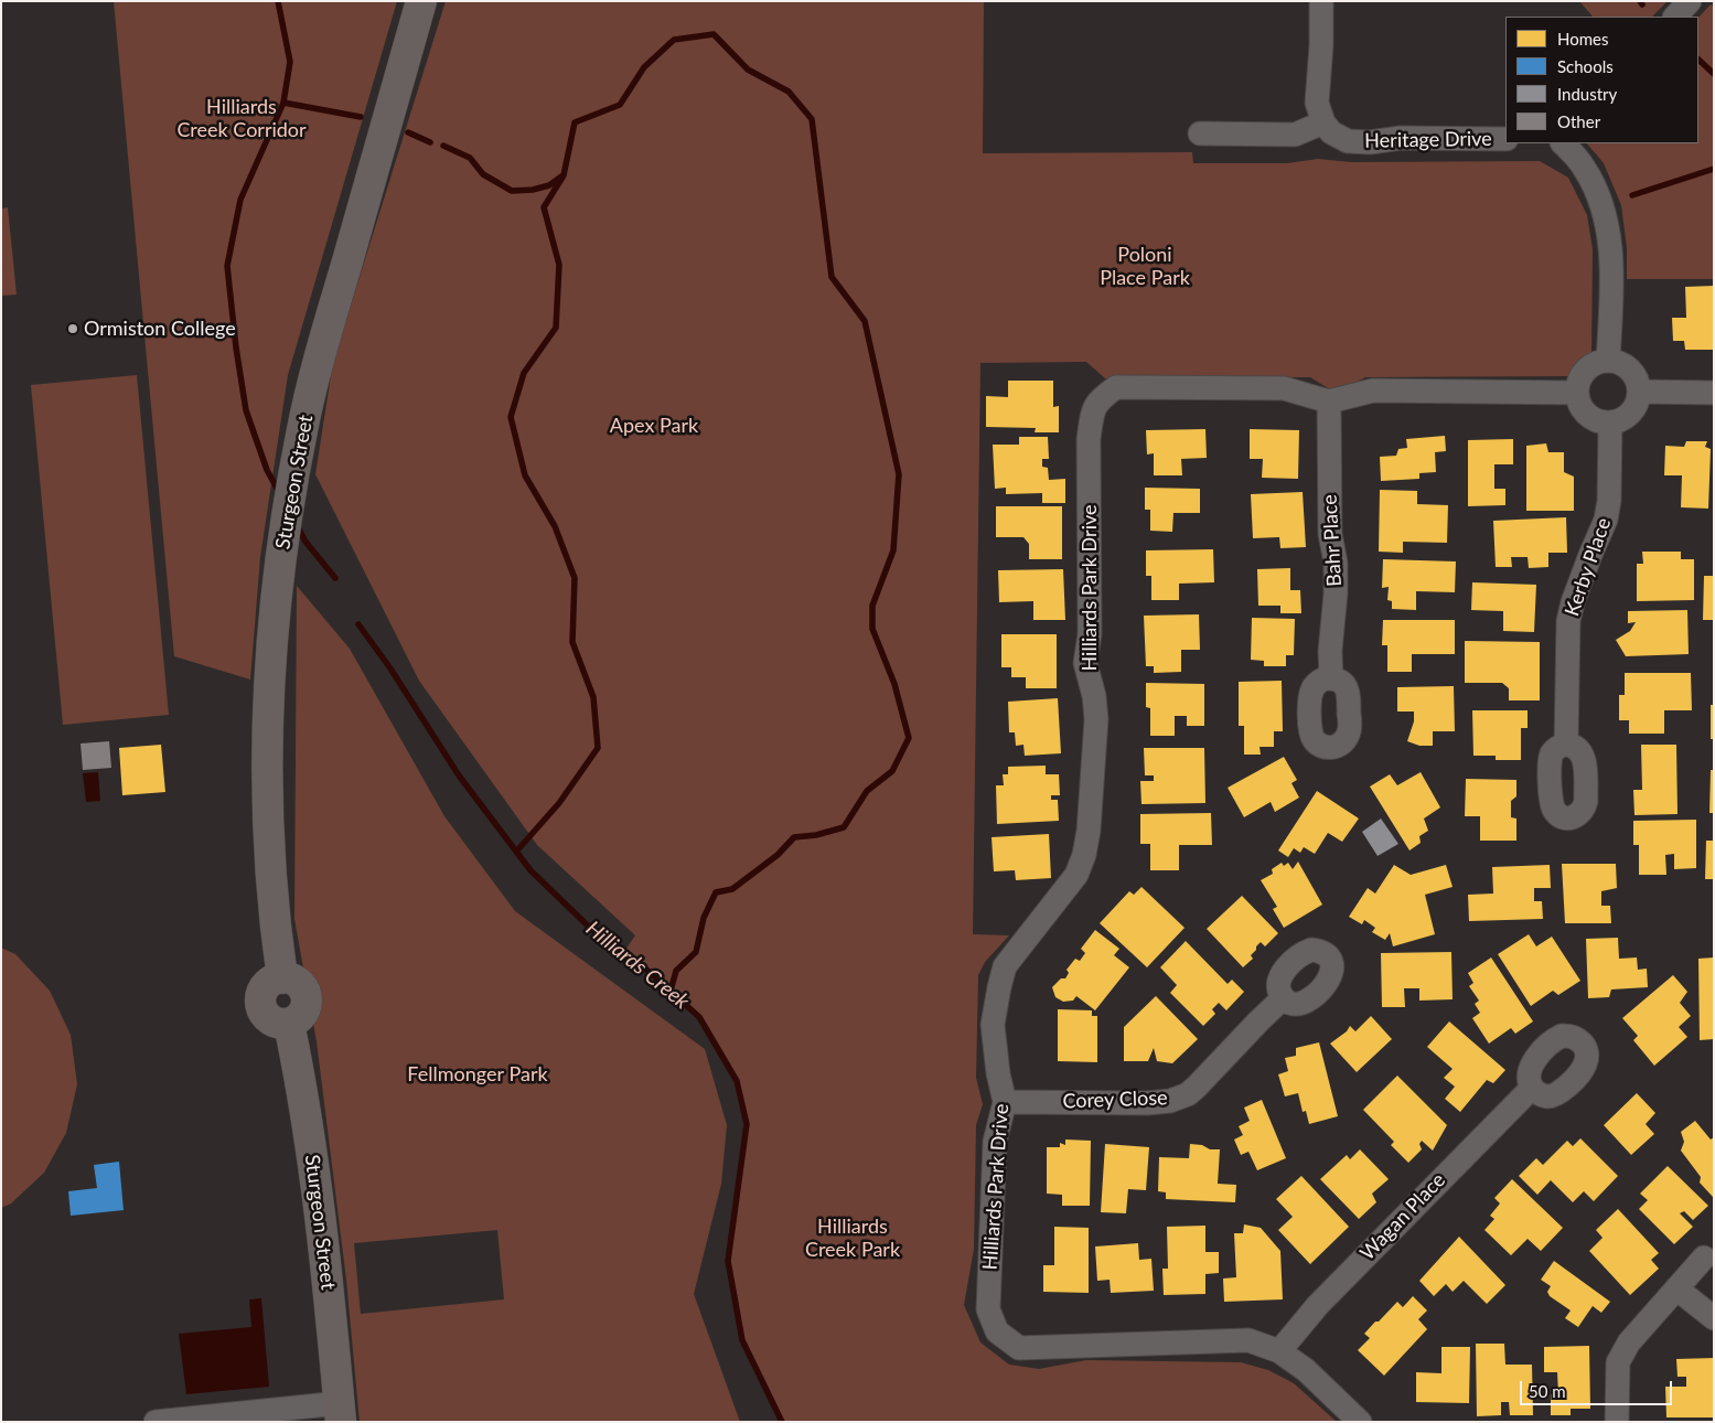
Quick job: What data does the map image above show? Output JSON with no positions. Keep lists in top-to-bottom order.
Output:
{
  "streets": {
    "main road": ["Sturgeon Street"],
    "street": [
      "Heritage Drive",
      "Bahr Place",
      "Kerby Place",
      "Hilliards Park Drive",
      "Corey Close",
      "Wagan Place"
    ]
  },
  "crossings": [
    ["Bahr Place", "Hilliards Park Drive"],
    ["Hilliards Park Drive", "Corey Close"],
    ["Hilliards Park Drive", "Wagan Place"]
  ],
  "water": ["Hilliards Creek"],
  "parks": [
    "Hilliards Creek Corridor",
    "Poloni Place Park",
    "Apex Park",
    "Fellmonger Park",
    "Hilliards Creek Park"
  ],
  "places": ["Ormiston College"],
  "legend": [
    "Homes",
    "Schools",
    "Industry",
    "Other"
  ],
  "scale_bar": "50 m"
}
